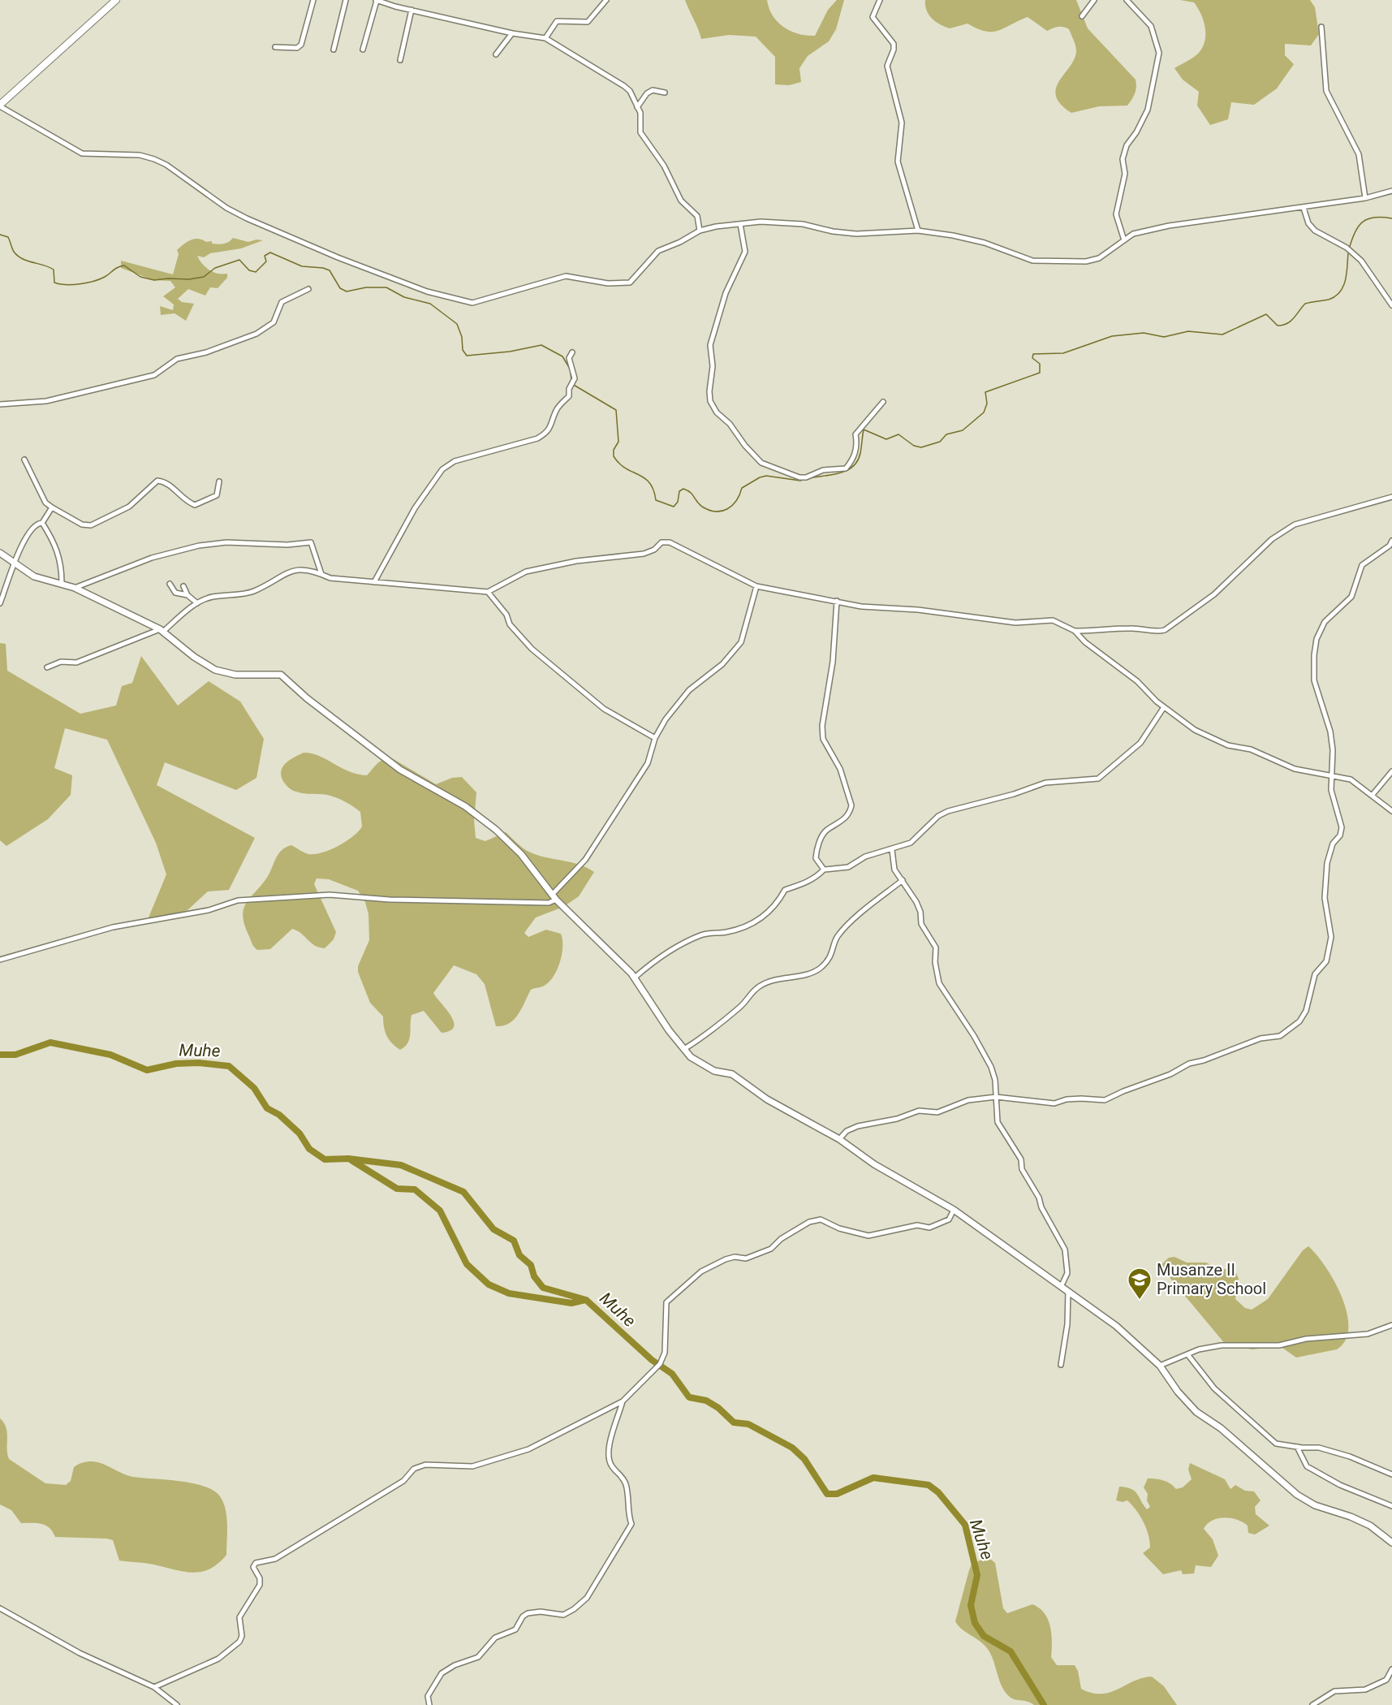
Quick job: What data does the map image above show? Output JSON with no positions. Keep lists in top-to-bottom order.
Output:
{
  "water": ["Muhe"],
  "places": {
    "school or university": ["Musanze II Primary School"]
  }
}
